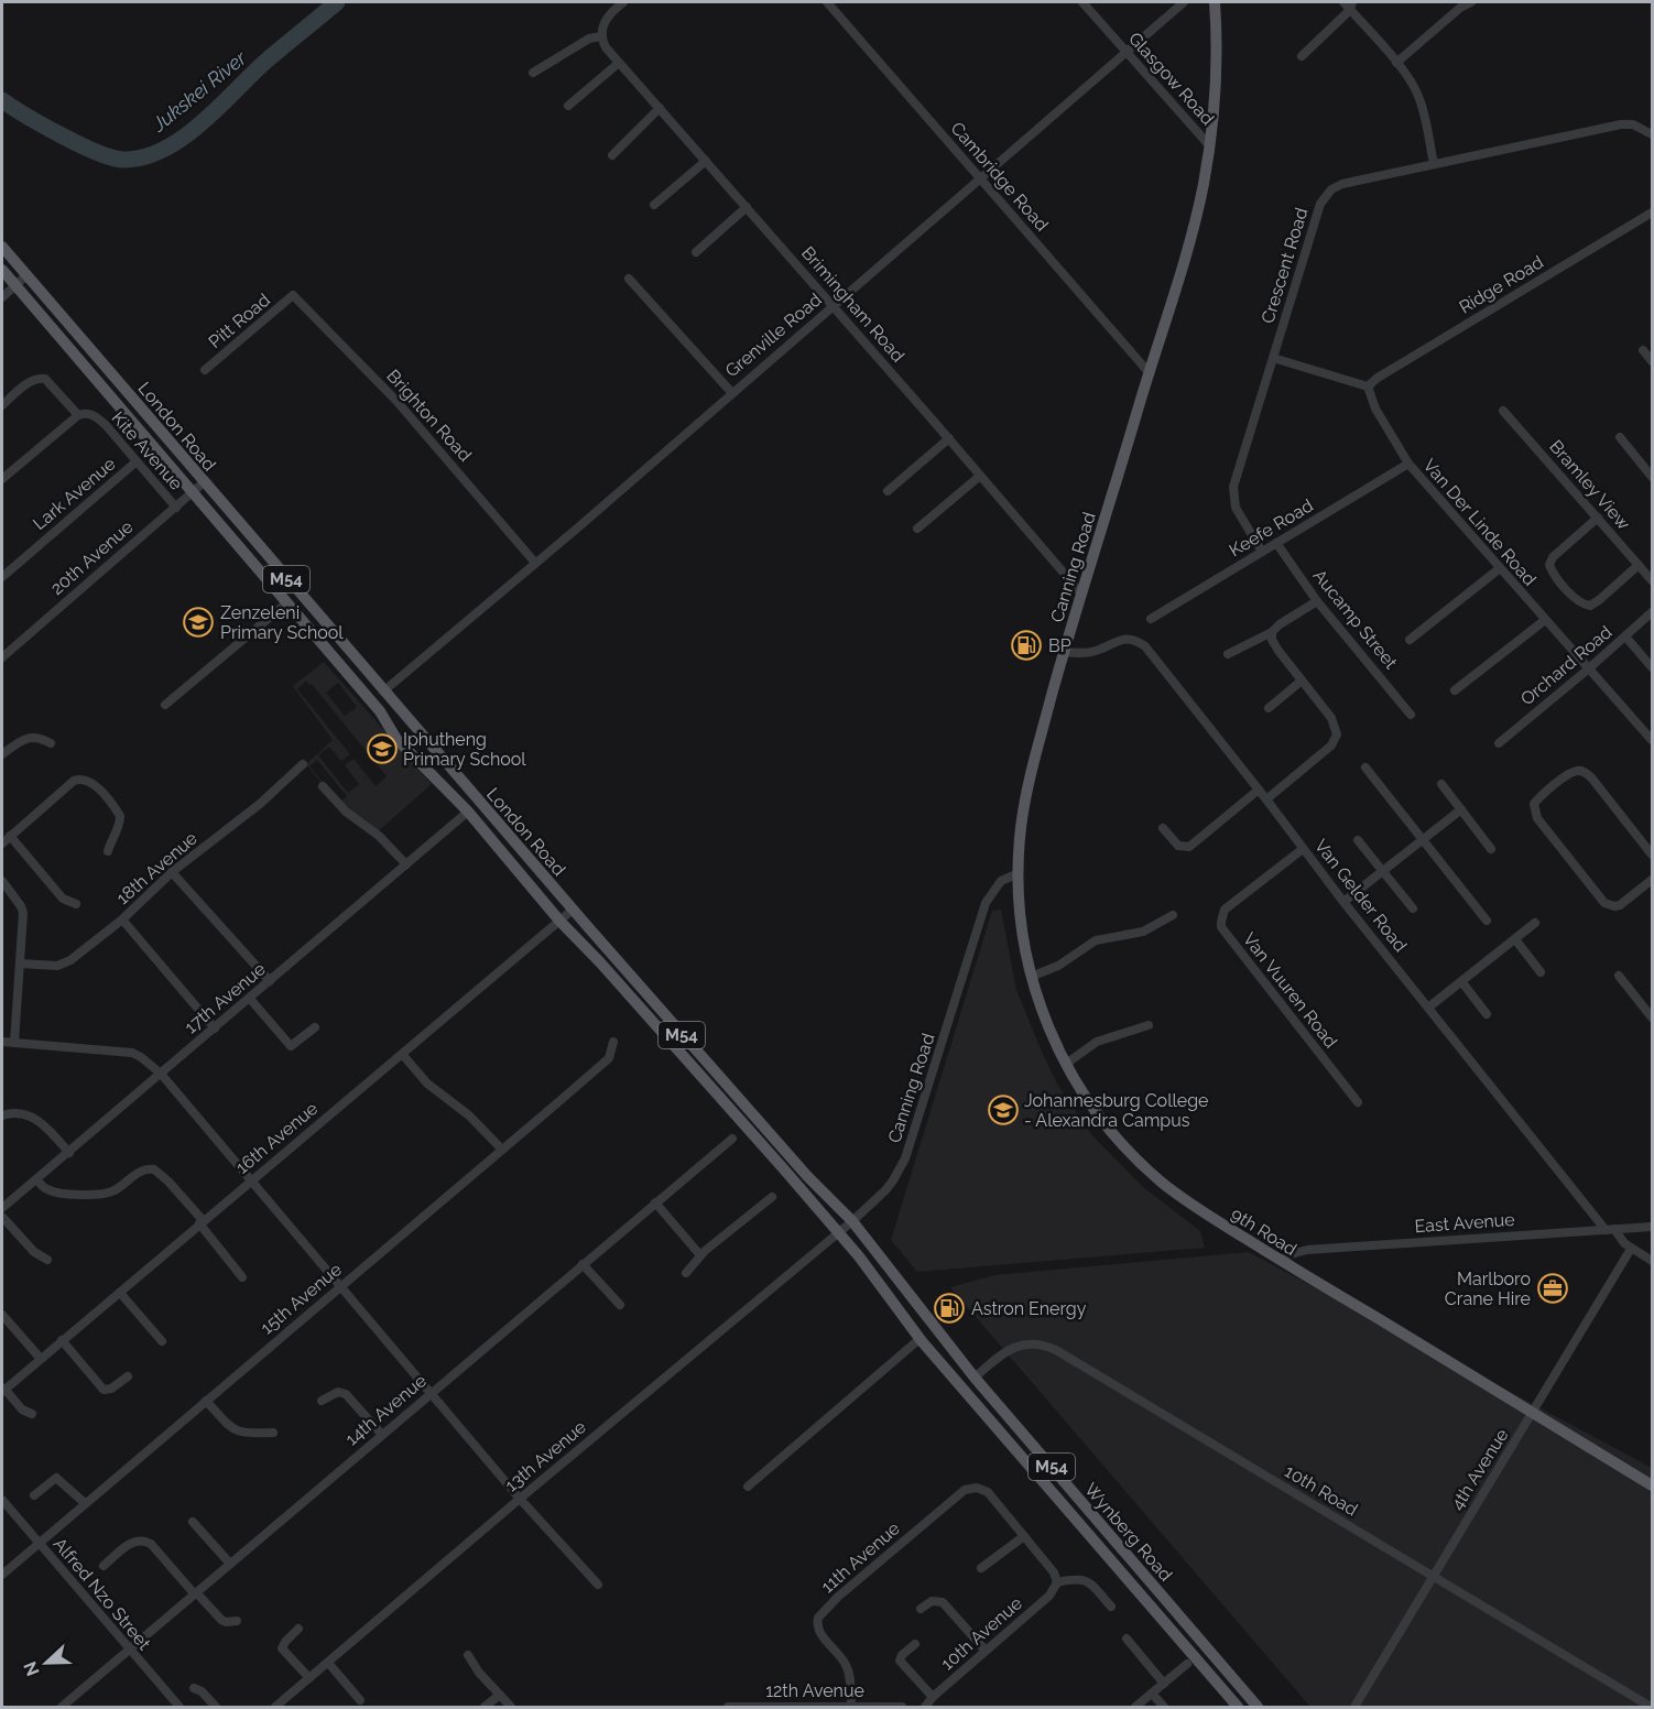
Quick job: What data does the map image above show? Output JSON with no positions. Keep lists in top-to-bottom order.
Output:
{
  "streets": {
    "main road": [
      "London Road",
      "Canning Road",
      "M54",
      "9th Road",
      "Wynberg Road"
    ],
    "street": [
      "Glasgow Road",
      "Cambridge Road",
      "Crescent Road",
      "Ridge Road",
      "Brimingham Road",
      "Pitt Road",
      "Grenville Road",
      "Brighton Road",
      "Kite Avenue",
      "Bramley View",
      "Lark Avenue",
      "Van Der Linde Road",
      "Keefe Road",
      "20th Avenue",
      "Aucamp Street",
      "Orchard Road",
      "18th Avenue",
      "Van Gelder Road",
      "Van Vuuren Road",
      "17th Avenue",
      "16th Avenue",
      "East Avenue",
      "15th Avenue",
      "14th Avenue",
      "13th Avenue",
      "4th Avenue",
      "10th Road",
      "11th Avenue",
      "Alfred Nzo Street",
      "10th Avenue",
      "12th Avenue"
    ]
  },
  "crossings": [
    ["Glasgow Road", "Grenville Road"],
    ["Glasgow Road", "Canning Road"],
    ["Cambridge Road", "Grenville Road"],
    ["Cambridge Road", "Canning Road"],
    ["Crescent Road", "Keefe Road"],
    ["Ridge Road", "Van Der Linde Road"],
    ["Brimingham Road", "Grenville Road"],
    ["Brimingham Road", "Canning Road"],
    ["Pitt Road", "Brighton Road"],
    ["Grenville Road", "Brighton Road"],
    ["Grenville Road", "London Road"],
    ["London Road", "20th Avenue"],
    ["London Road", "Canning Road"],
    ["London Road", "17th Avenue"],
    ["London Road", "16th Avenue"],
    ["London Road", "13th Avenue"],
    ["London Road", "Wynberg Road"],
    ["Kite Avenue", "Lark Avenue"],
    ["Kite Avenue", "20th Avenue"],
    ["Van Der Linde Road", "Keefe Road"],
    ["Van Der Linde Road", "Orchard Road"],
    ["Keefe Road", "Aucamp Street"],
    ["Canning Road", "Van Gelder Road"],
    ["Canning Road", "9th Road"],
    ["Canning Road", "13th Avenue"],
    ["Canning Road", "Wynberg Road"],
    ["Van Gelder Road", "Van Vuuren Road"],
    ["Van Gelder Road", "East Avenue"],
    ["Van Gelder Road", "4th Avenue"],
    ["East Avenue", "9th Road"],
    ["9th Road", "4th Avenue"],
    ["15th Avenue", "Alfred Nzo Street"],
    ["14th Avenue", "Alfred Nzo Street"],
    ["13th Avenue", "Wynberg Road"],
    ["4th Avenue", "10th Road"],
    ["10th Road", "Wynberg Road"],
    ["11th Avenue", "12th Avenue"]
  ],
  "water": ["Jukskei River"],
  "places": {
    "school or university": ["Zenzeleni Primary School", "Iphutheng Primary School", "Johannesburg College - Alexandra Campus"],
    "fuel station": ["BP", "Astron Energy"],
    "office": ["Marlboro Crane Hire"]
  },
  "north": "left"
}
